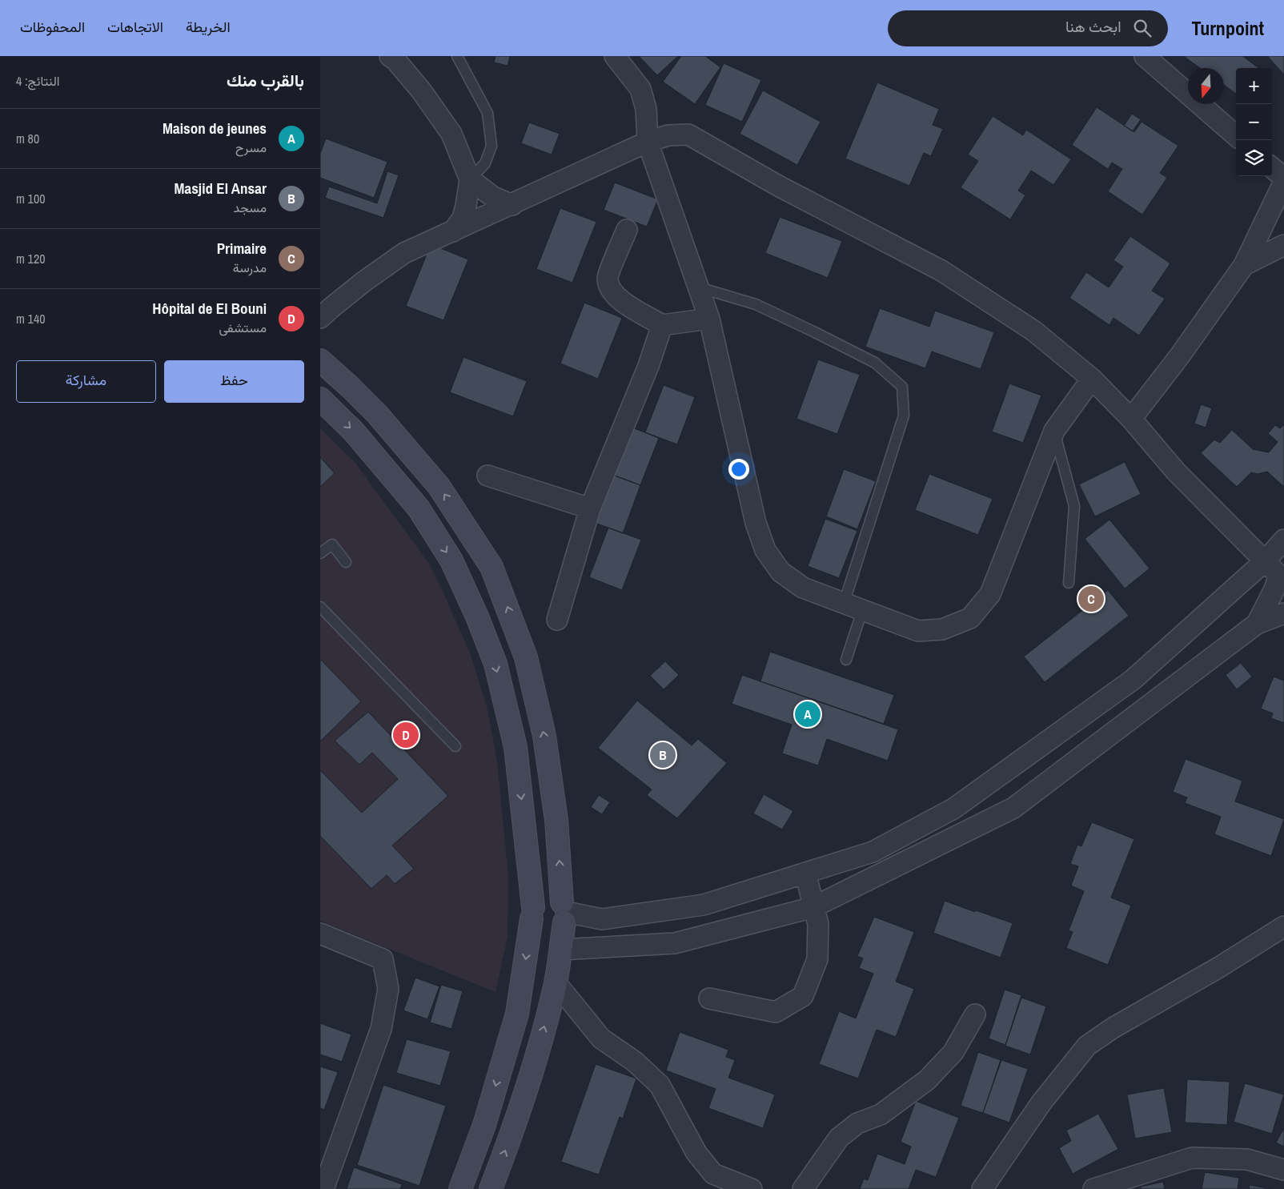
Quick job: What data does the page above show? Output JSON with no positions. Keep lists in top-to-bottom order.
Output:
{
  "north": "bottom",
  "page": {
    "header": "Turnpoint",
    "search": "ابحث هنا",
    "nav": ["الخريطة", "الاتجاهات", "المحفوظات"],
    "heading": ["بالقرب منك", "النتائج: 4"],
    "map_buttons": ["+", "−"],
    "list": [
      {
        "mark": "A",
        "name": "Maison de jeunes",
        "note": "مسرح",
        "value": "80 m"
      },
      {
        "mark": "B",
        "name": "Masjid El Ansar",
        "note": "مسجد",
        "value": "100 m"
      },
      {
        "mark": "C",
        "name": "Primaire",
        "note": "مدرسة",
        "value": "120 m"
      },
      {
        "mark": "D",
        "name": "Hôpital de El Bouni",
        "note": "مستشفى",
        "value": "140 m"
      }
    ],
    "buttons": ["حفظ", "مشاركة"],
    "pins": [
      "C",
      "A",
      "D",
      "B"
    ]
  }
}
